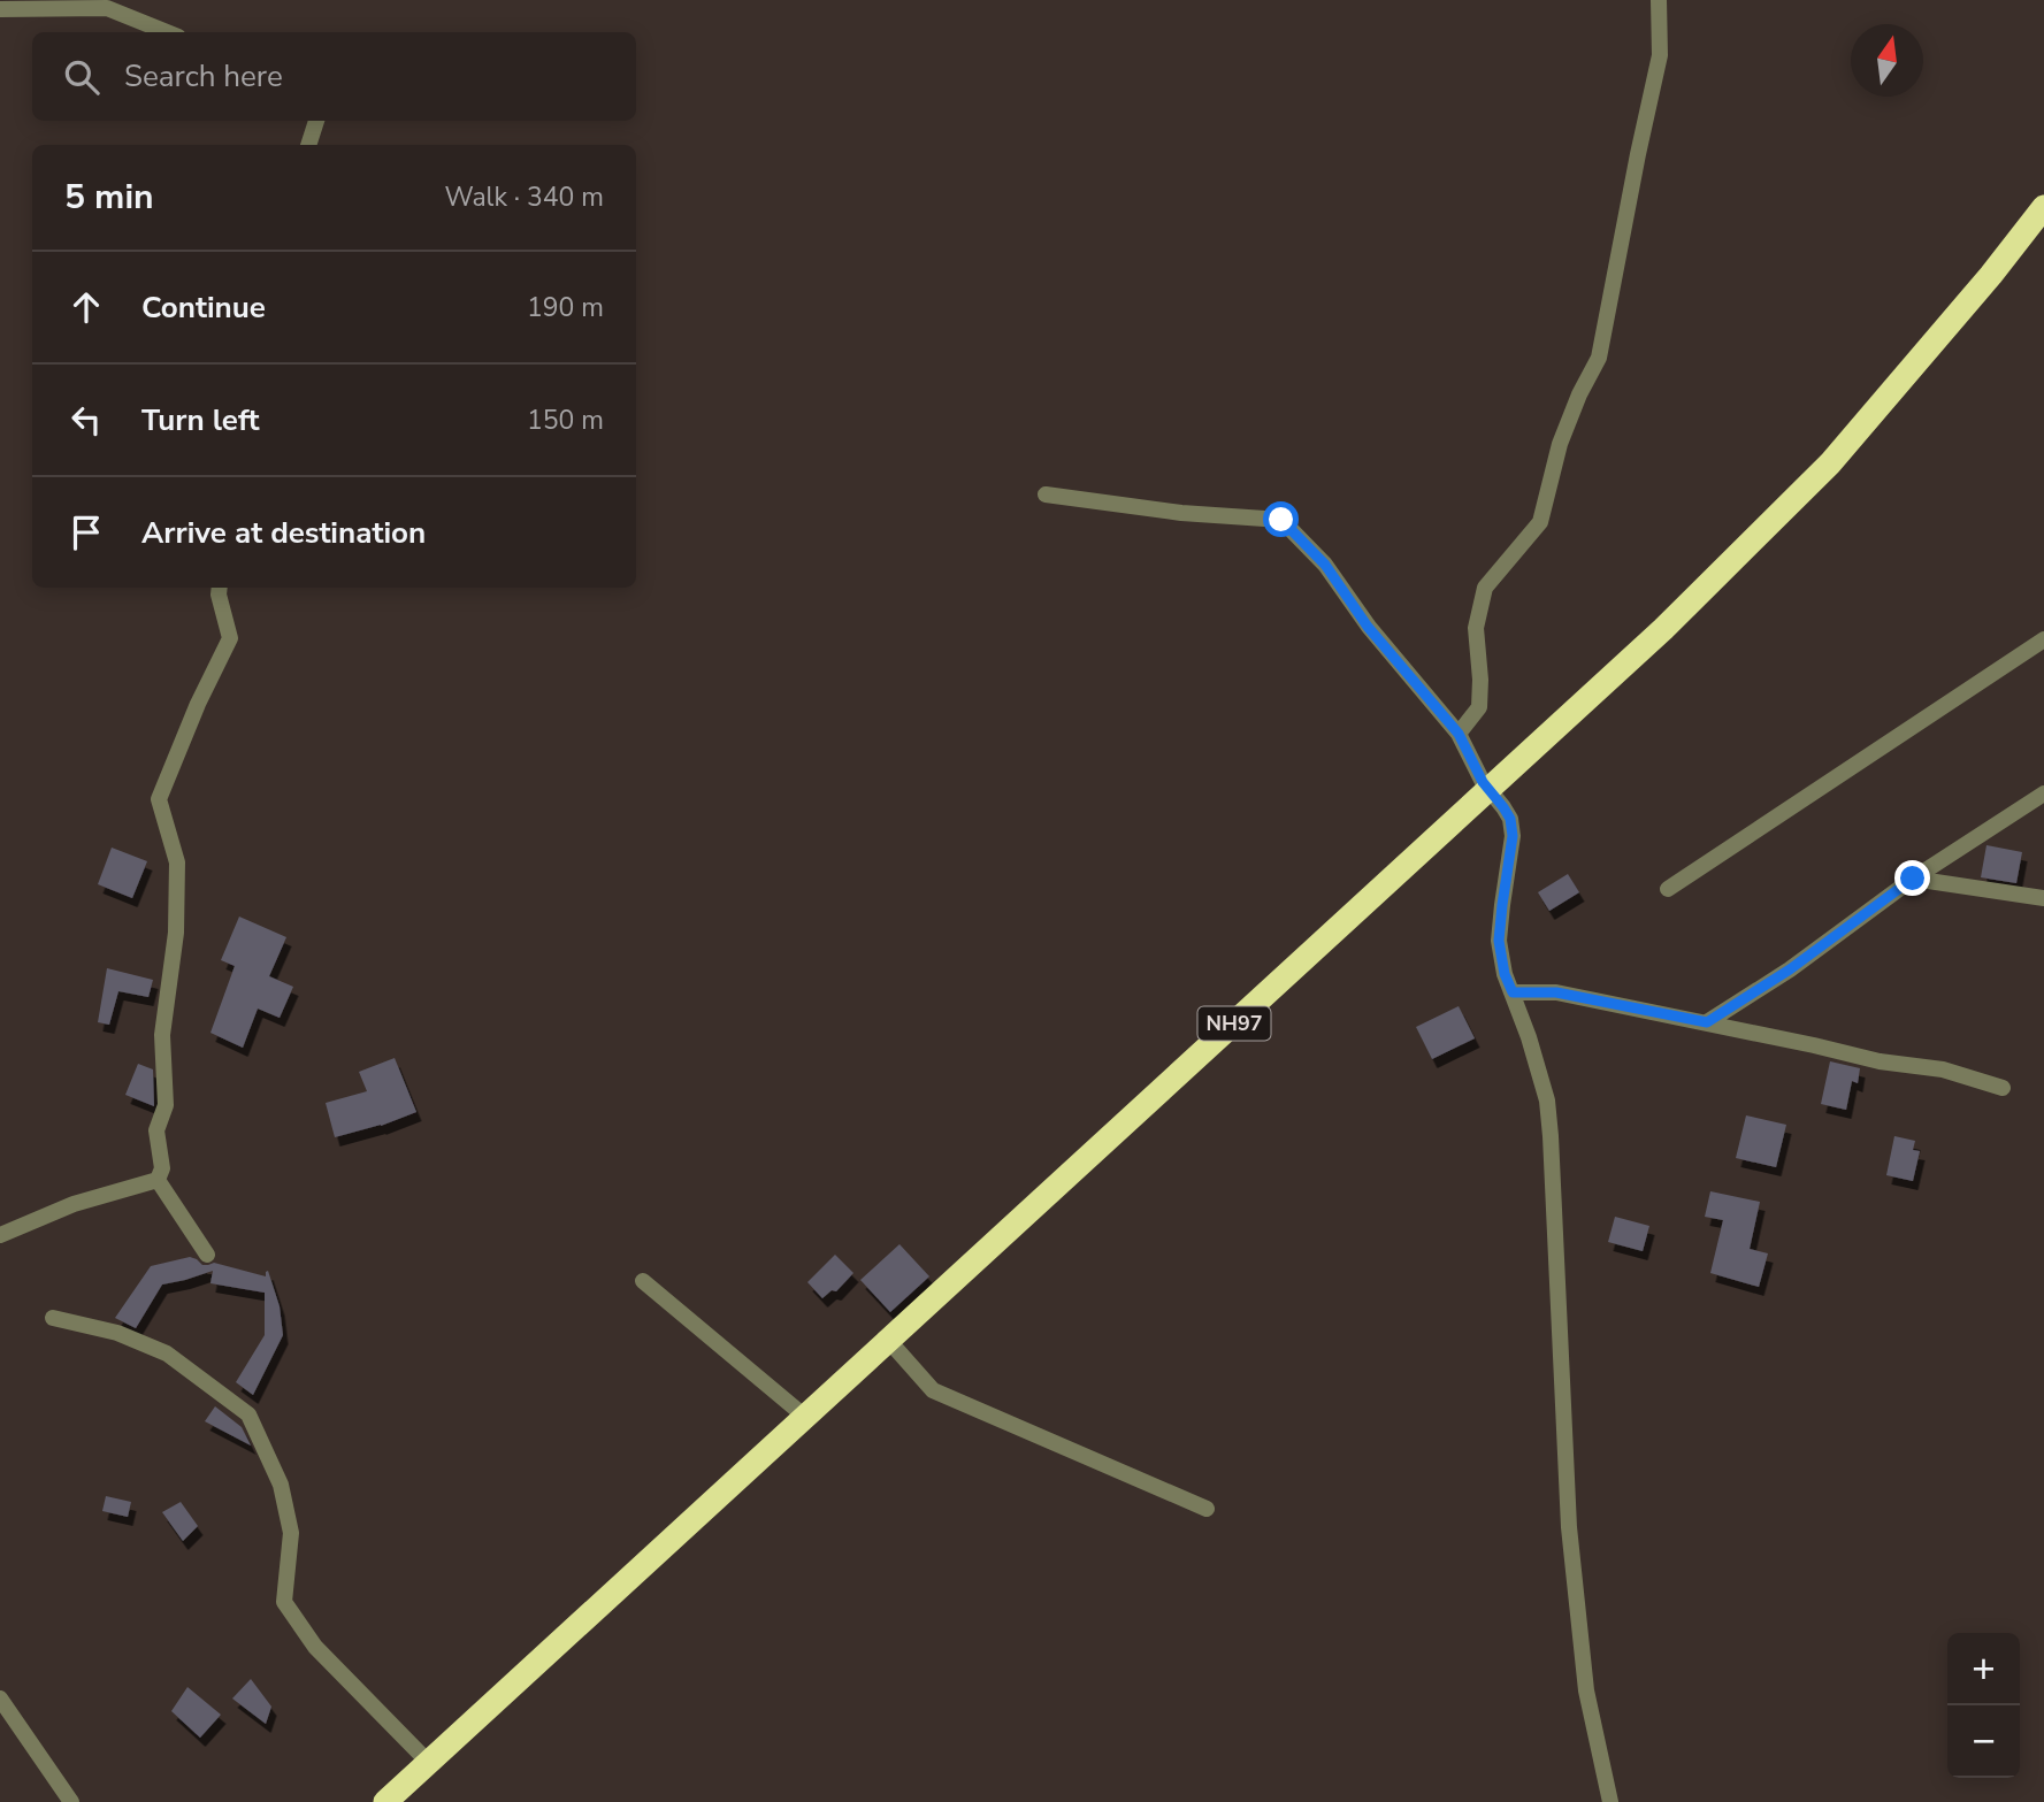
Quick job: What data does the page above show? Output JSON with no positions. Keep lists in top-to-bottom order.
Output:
{
  "streets": {
    "highway": ["NH97"]
  },
  "north": "top",
  "page": {
    "search": "Search here",
    "heading": ["5 min", "Walk · 340 m"],
    "list": [
      ["Continue", "190 m"],
      ["Turn left", "150 m"],
      "Arrive at destination"
    ],
    "map_buttons": ["+", "−"]
  }
}
